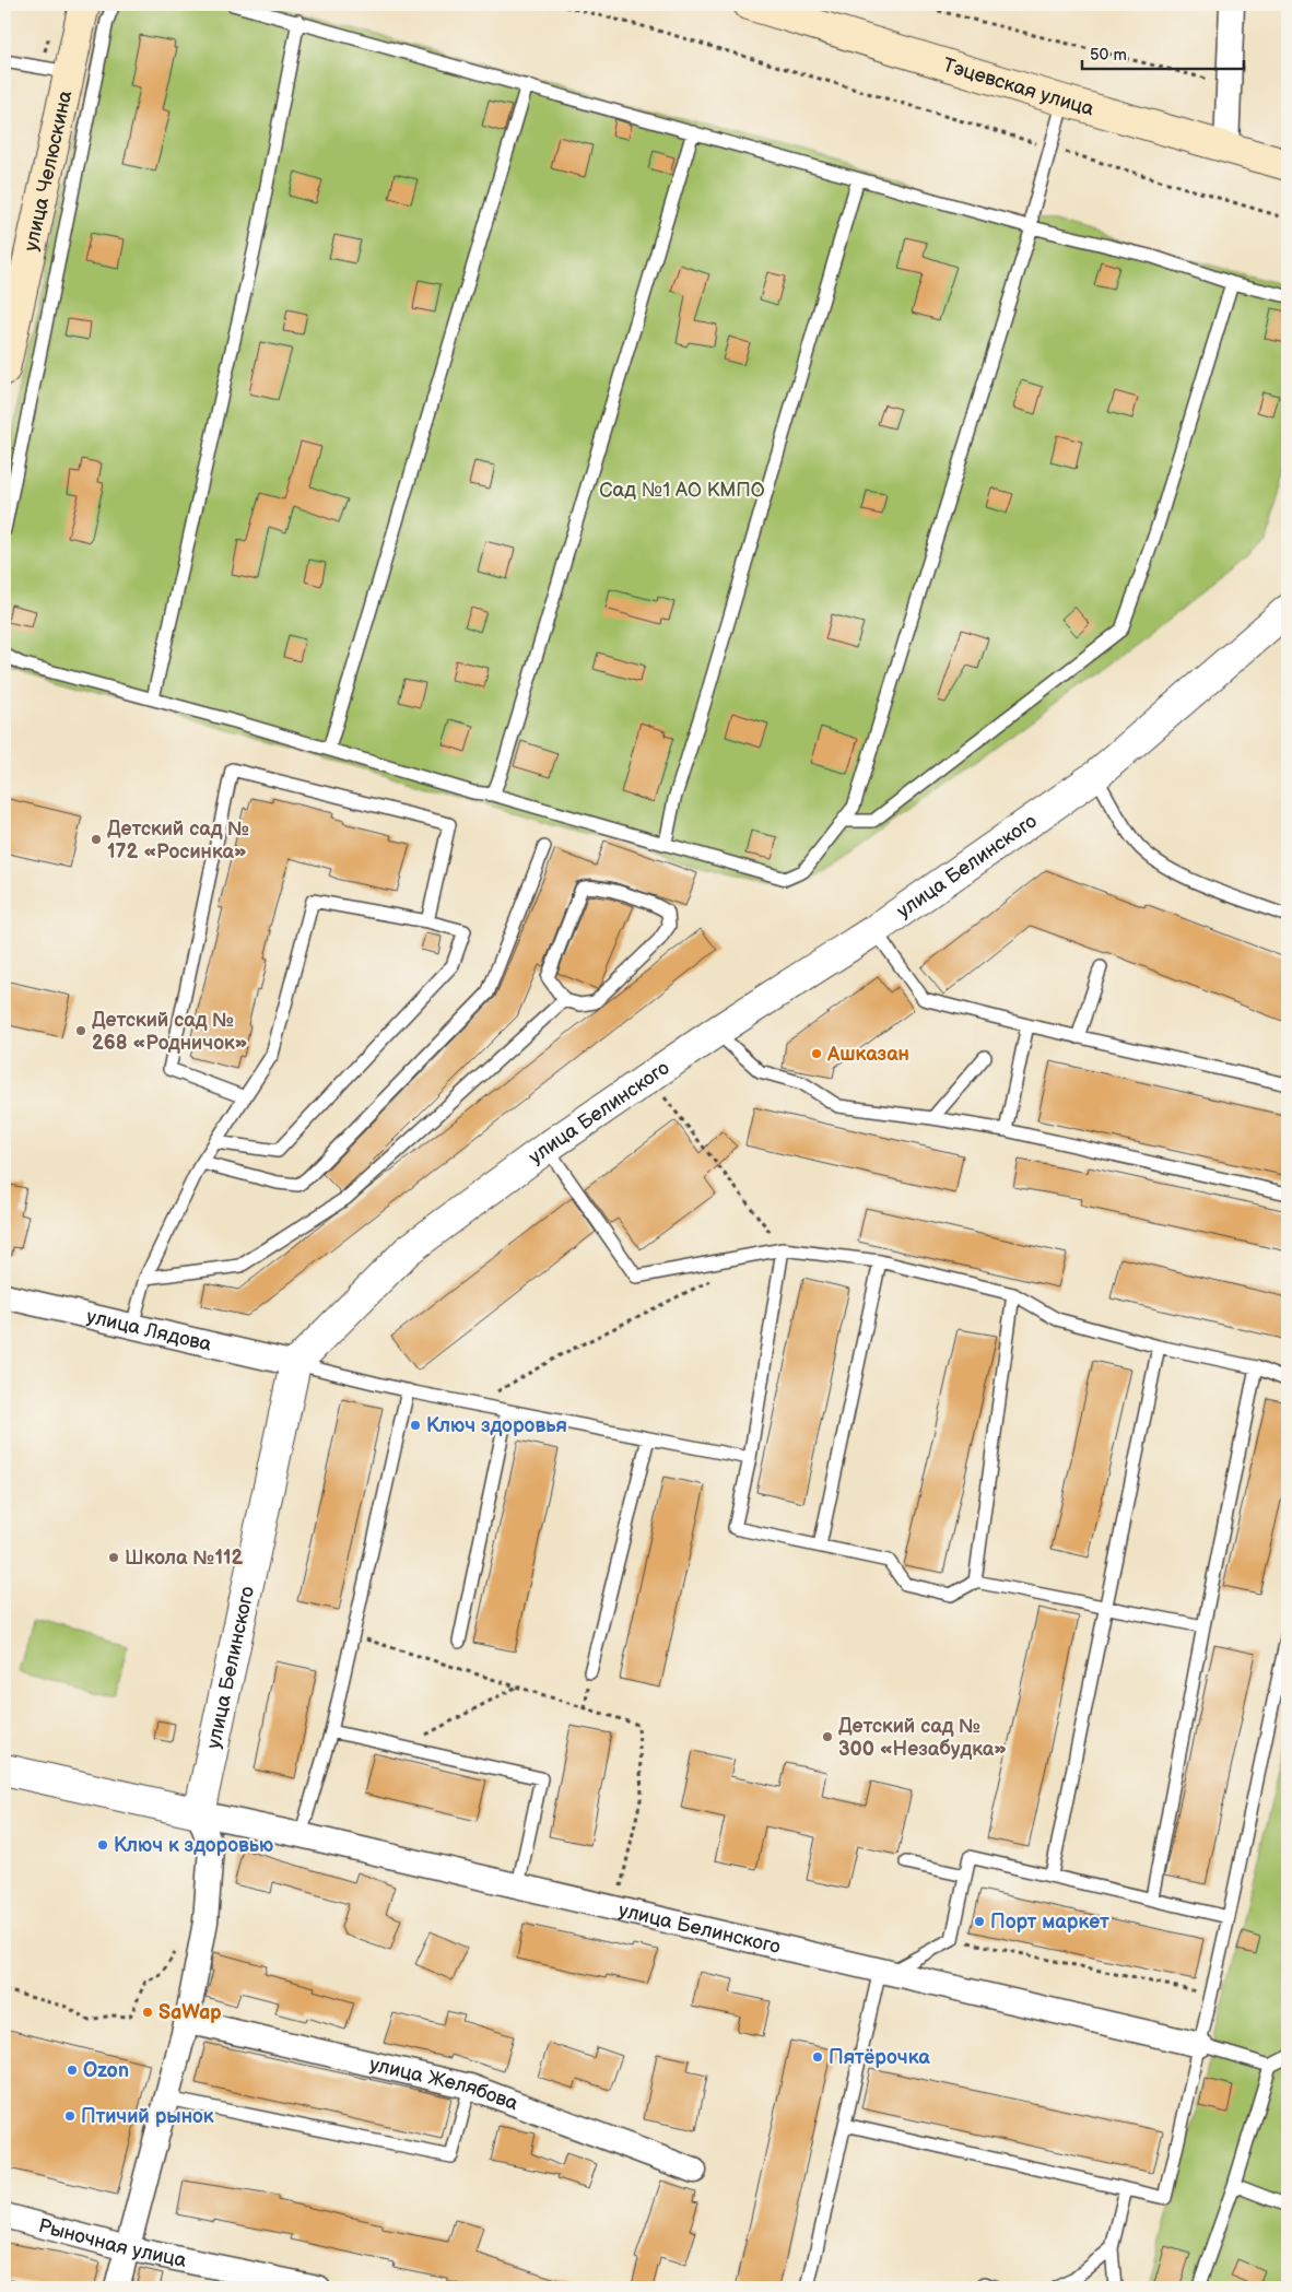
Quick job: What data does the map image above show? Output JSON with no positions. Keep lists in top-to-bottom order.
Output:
{
  "streets": {
    "main road": ["Тэцевская улица", "улица Челюскина"],
    "street": [
      "улица Белинского",
      "улица Лядова",
      "улица Желябова",
      "Рыночная улица"
    ]
  },
  "crossings": [
    ["улица Белинского", "улица Лядова"]
  ],
  "parks": ["Сад №1 АО КМПО"],
  "places": [
    "Детский сад № 172 «Росинка»",
    "Детский сад № 268 «Родничок»",
    "Ашказан",
    "Ключ здоровья",
    "Школа №112",
    "Детский сад № 300 «Незабудка»",
    "Ключ к здоровью",
    "Порт маркет",
    "SaWap",
    "Пятёрочка",
    "Ozon",
    "Птичий рынок"
  ],
  "scale_bar": "50 m"
}
